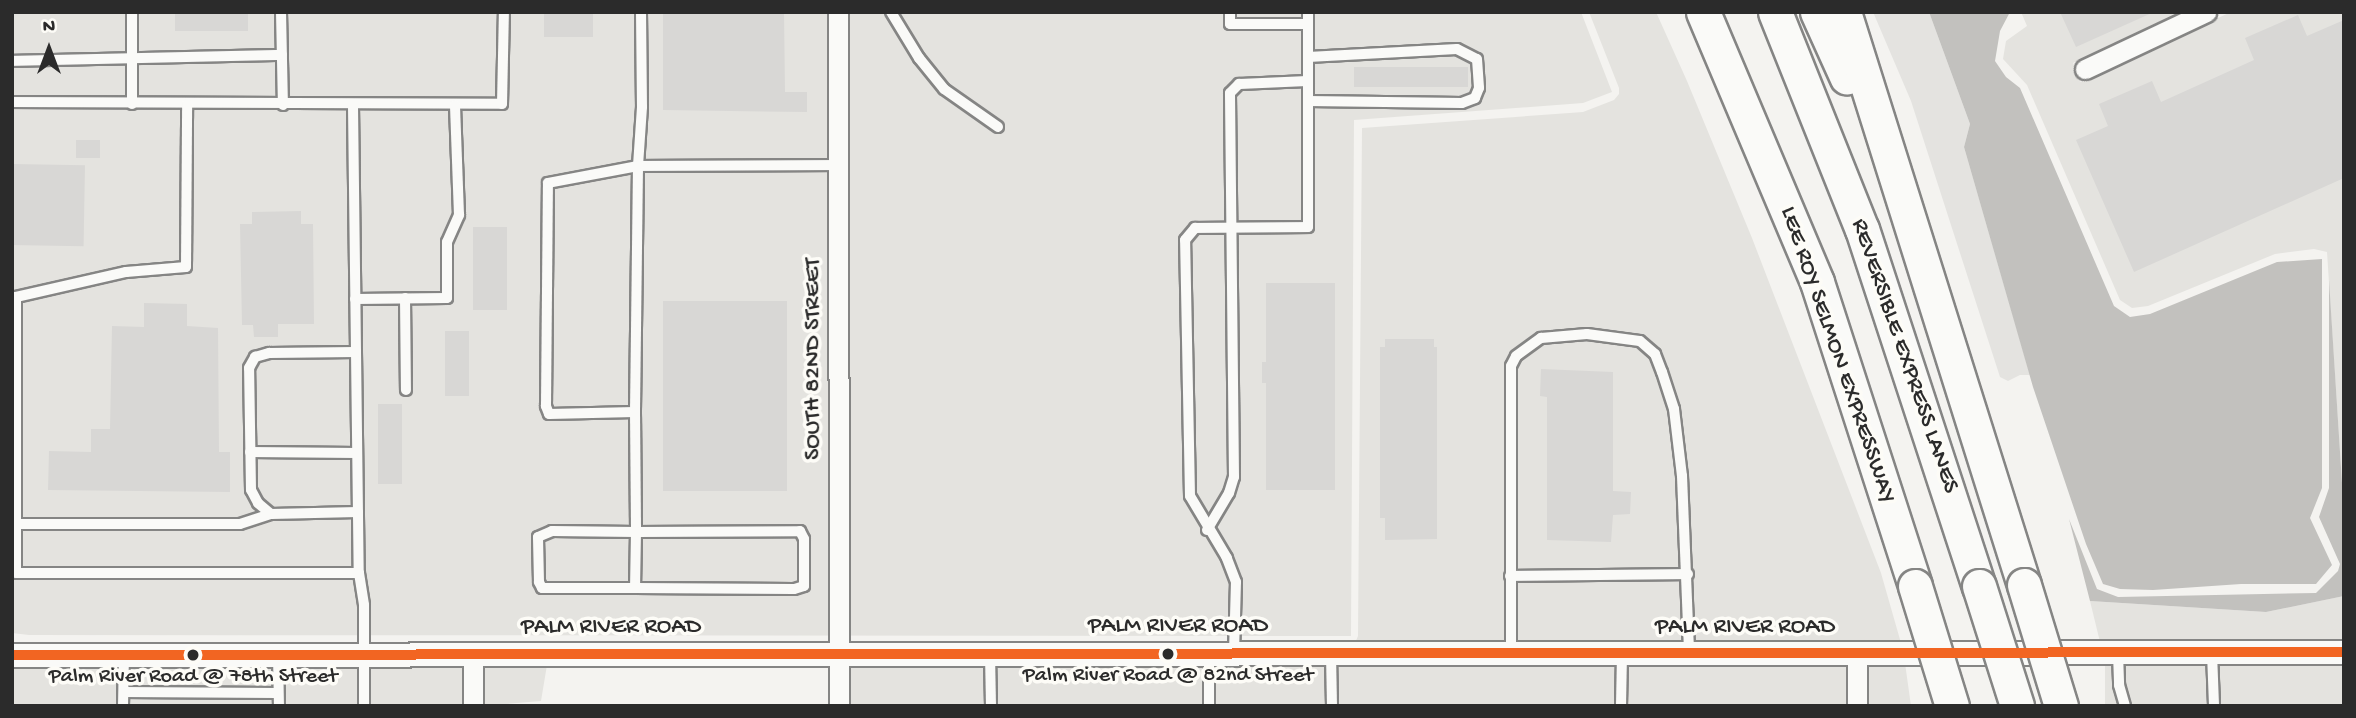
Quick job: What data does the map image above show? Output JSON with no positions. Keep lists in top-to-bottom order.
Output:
{
  "streets": {
    "highway": ["LEE ROY SELMON EXPRESSWAY", "REVERSIBLE EXPRESS LANES"],
    "street": ["SOUTH 82ND STREET", "PALM RIVER ROAD"]
  },
  "crossings": [
    ["SOUTH 82ND STREET", "PALM RIVER ROAD"]
  ],
  "places": ["Palm River Road @ 82nd Street", "Palm River Road @ 78th Street"],
  "north": "top"
}
